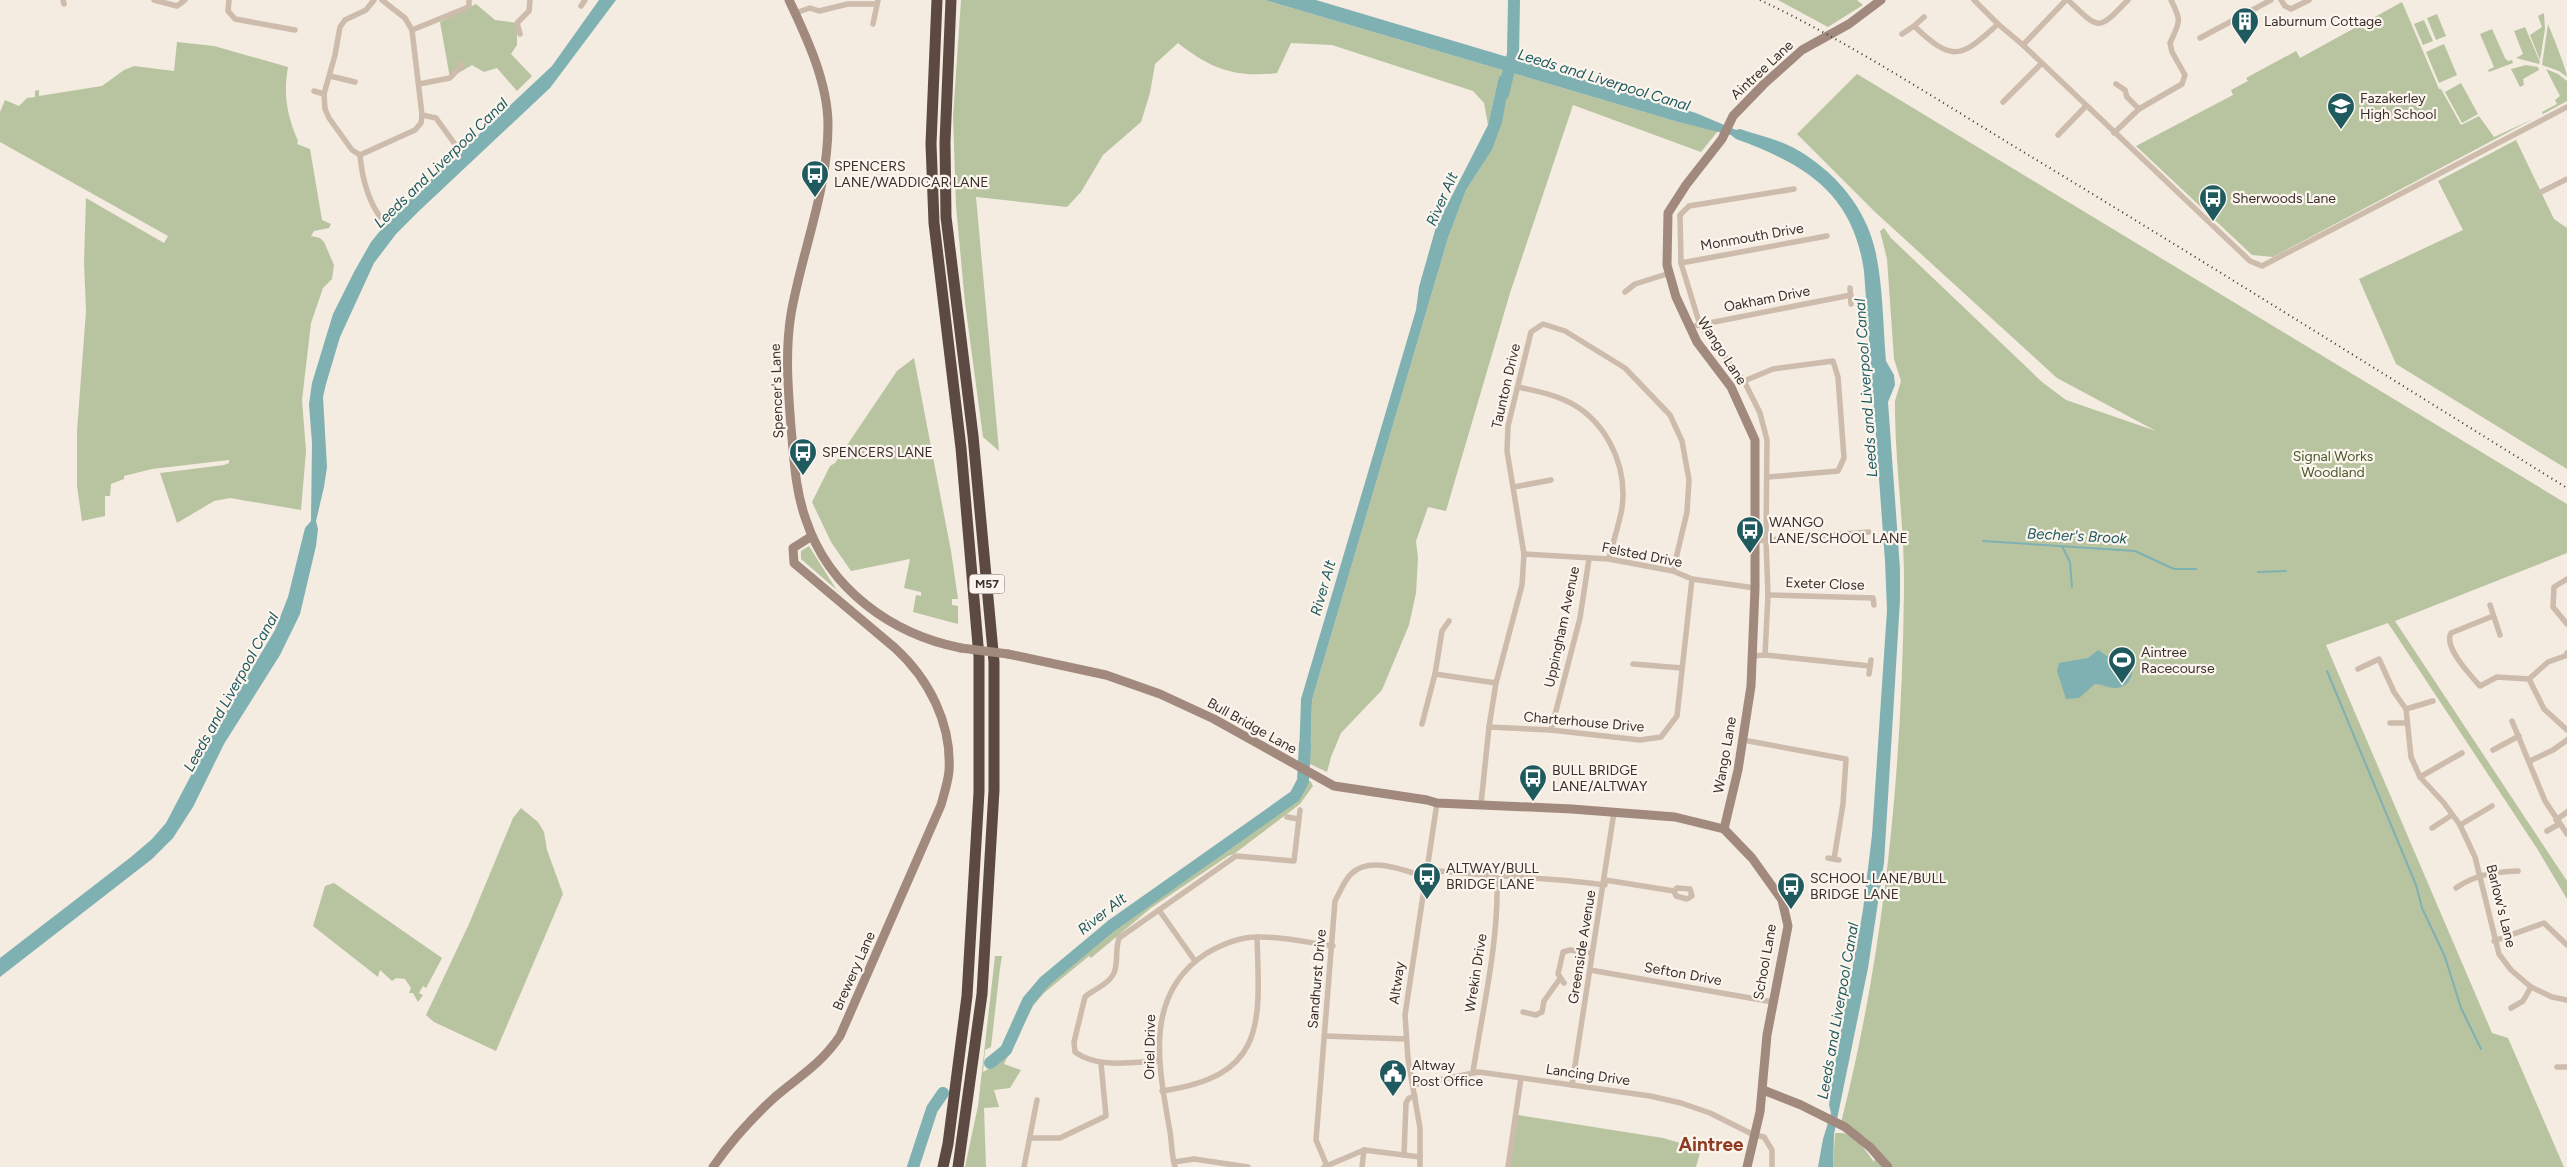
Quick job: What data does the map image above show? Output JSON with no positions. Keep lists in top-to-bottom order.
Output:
{
  "streets": {
    "highway": ["M57"],
    "street": [
      "Aintree Lane",
      "Monmouth Drive",
      "Oakham Drive",
      "Wango Lane",
      "Taunton Drive",
      "Spencer's Lane",
      "Felsted Drive",
      "Exeter Close",
      "Uppingham Avenue",
      "Charterhouse Drive",
      "Bull Bridge Lane",
      "Barlow's Lane",
      "Greenside Avenue",
      "School Lane",
      "Brewery Lane",
      "Wrekin Drive",
      "Sefton Drive",
      "Sandhurst Drive",
      "Altway",
      "Oriel Drive",
      "Lancing Drive"
    ]
  },
  "crossings": [
    ["Aintree Lane", "Wango Lane"],
    ["Monmouth Drive", "Wango Lane"],
    ["Oakham Drive", "Wango Lane"],
    ["Wango Lane", "Felsted Drive"],
    ["Wango Lane", "Exeter Close"],
    ["Wango Lane", "Bull Bridge Lane"],
    ["Wango Lane", "School Lane"],
    ["Taunton Drive", "Felsted Drive"],
    ["Taunton Drive", "Charterhouse Drive"],
    ["Taunton Drive", "Bull Bridge Lane"],
    ["Spencer's Lane", "Bull Bridge Lane"],
    ["Spencer's Lane", "Brewery Lane"],
    ["Felsted Drive", "Uppingham Avenue"],
    ["Felsted Drive", "Charterhouse Drive"],
    ["Uppingham Avenue", "Charterhouse Drive"],
    ["Bull Bridge Lane", "Greenside Avenue"],
    ["Bull Bridge Lane", "School Lane"],
    ["Bull Bridge Lane", "Brewery Lane"],
    ["Bull Bridge Lane", "Altway"],
    ["Greenside Avenue", "Sefton Drive"],
    ["Greenside Avenue", "Lancing Drive"],
    ["School Lane", "Sefton Drive"],
    ["Wrekin Drive", "Lancing Drive"],
    ["Sandhurst Drive", "Altway"],
    ["Sandhurst Drive", "Oriel Drive"],
    ["Altway", "Lancing Drive"]
  ],
  "districts": ["Aintree"],
  "water": ["Leeds and Liverpool Canal", "River Alt", "Becher's Brook"],
  "parks": ["Signal Works Woodland"],
  "places": {
    "building": ["Laburnum Cottage"],
    "school or university": ["Fazakerley High School"],
    "bus stop": [
      "SPENCERS LANE/WADDICAR LANE",
      "Sherwoods Lane",
      "SPENCERS LANE",
      "WANGO LANE/SCHOOL LANE",
      "BULL BRIDGE LANE/ALTWAY",
      "ALTWAY/BULL BRIDGE LANE",
      "SCHOOL LANE/BULL BRIDGE LANE"
    ],
    "sports": ["Aintree Racecourse"],
    "public building": ["Altway Post Office"]
  }
}
